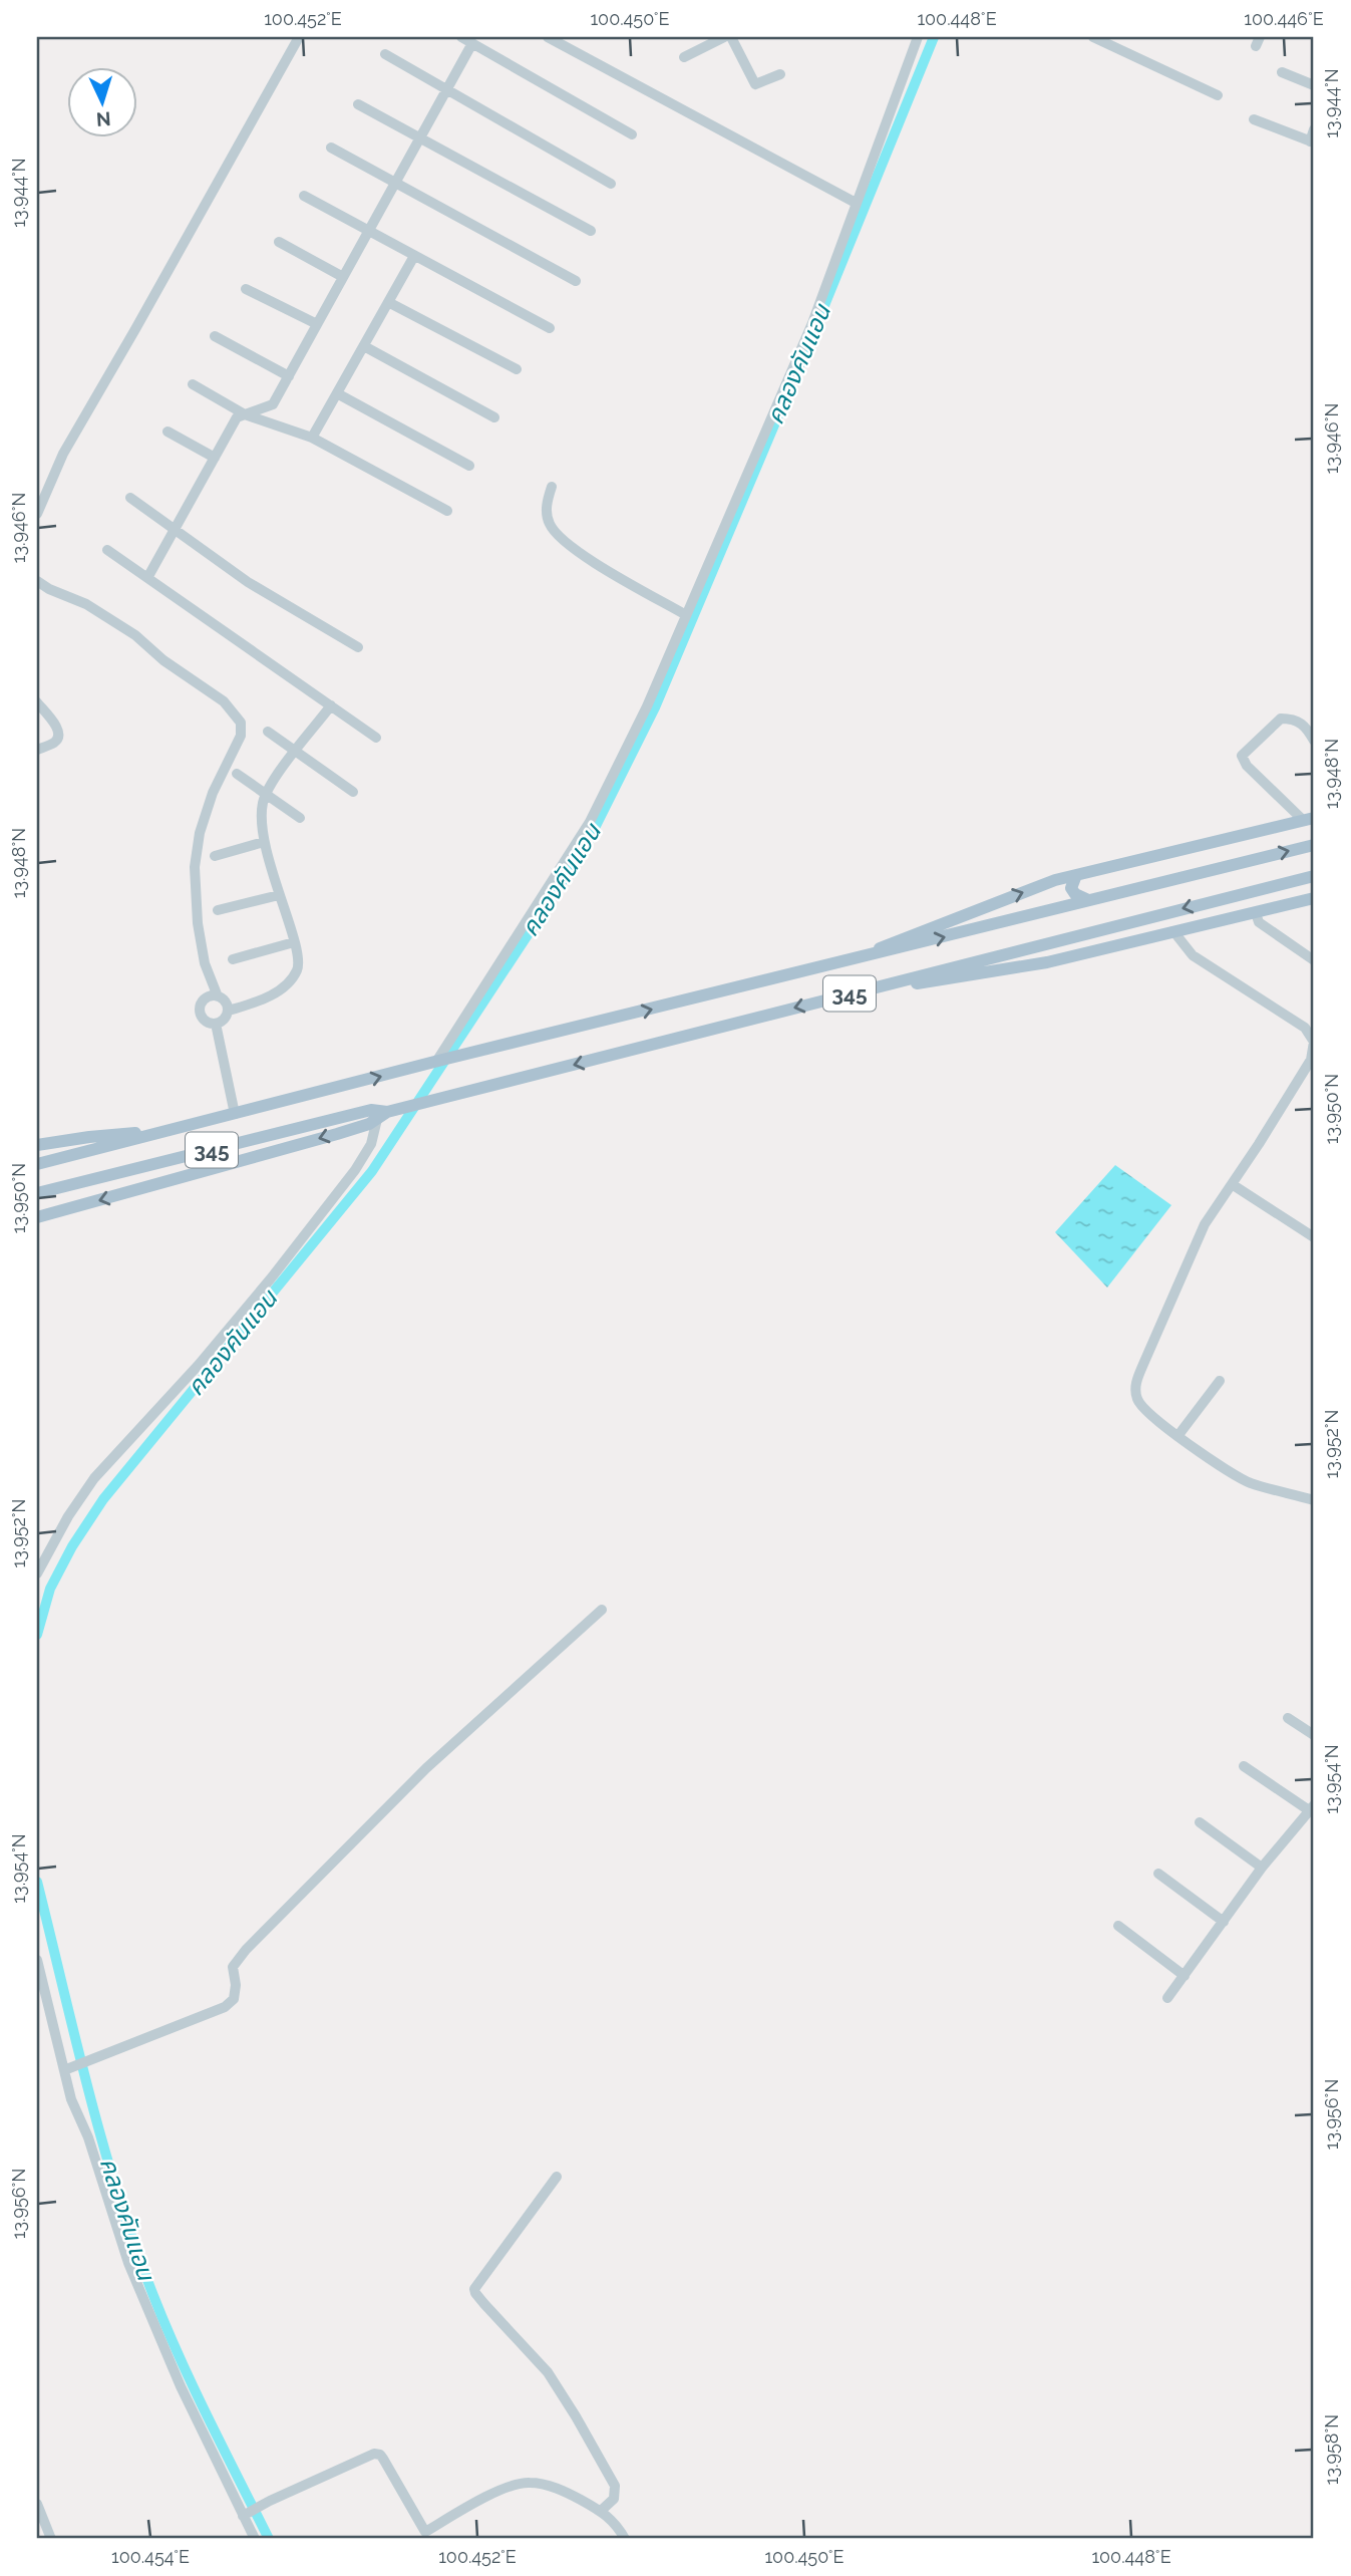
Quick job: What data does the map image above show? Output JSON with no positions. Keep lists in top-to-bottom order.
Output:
{
  "streets": {
    "main road": ["345"]
  },
  "water": ["คลองคันแอน"],
  "north": "bottom",
  "coordinates": [
    "100.452°E",
    "100.450°E",
    "100.448°E",
    "100.446°E",
    "13.944°N",
    "13.946°N",
    "13.948°N",
    "13.950°N",
    "13.952°N",
    "13.954°N",
    "13.956°N",
    "13.958°N",
    "100.454°E"
  ]
}
